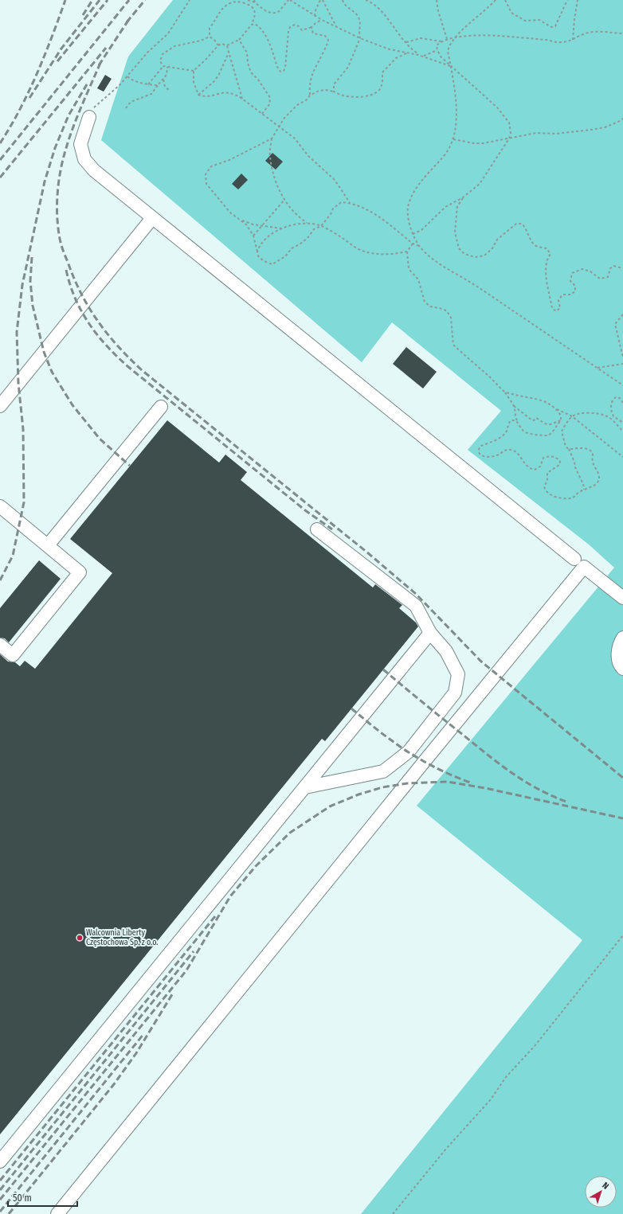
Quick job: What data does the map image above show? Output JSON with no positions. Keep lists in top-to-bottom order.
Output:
{
  "places": ["Walcownia Liberty Częstochowa Sp. z o.o."],
  "scale_bar": "50 m",
  "north": "top right"
}
